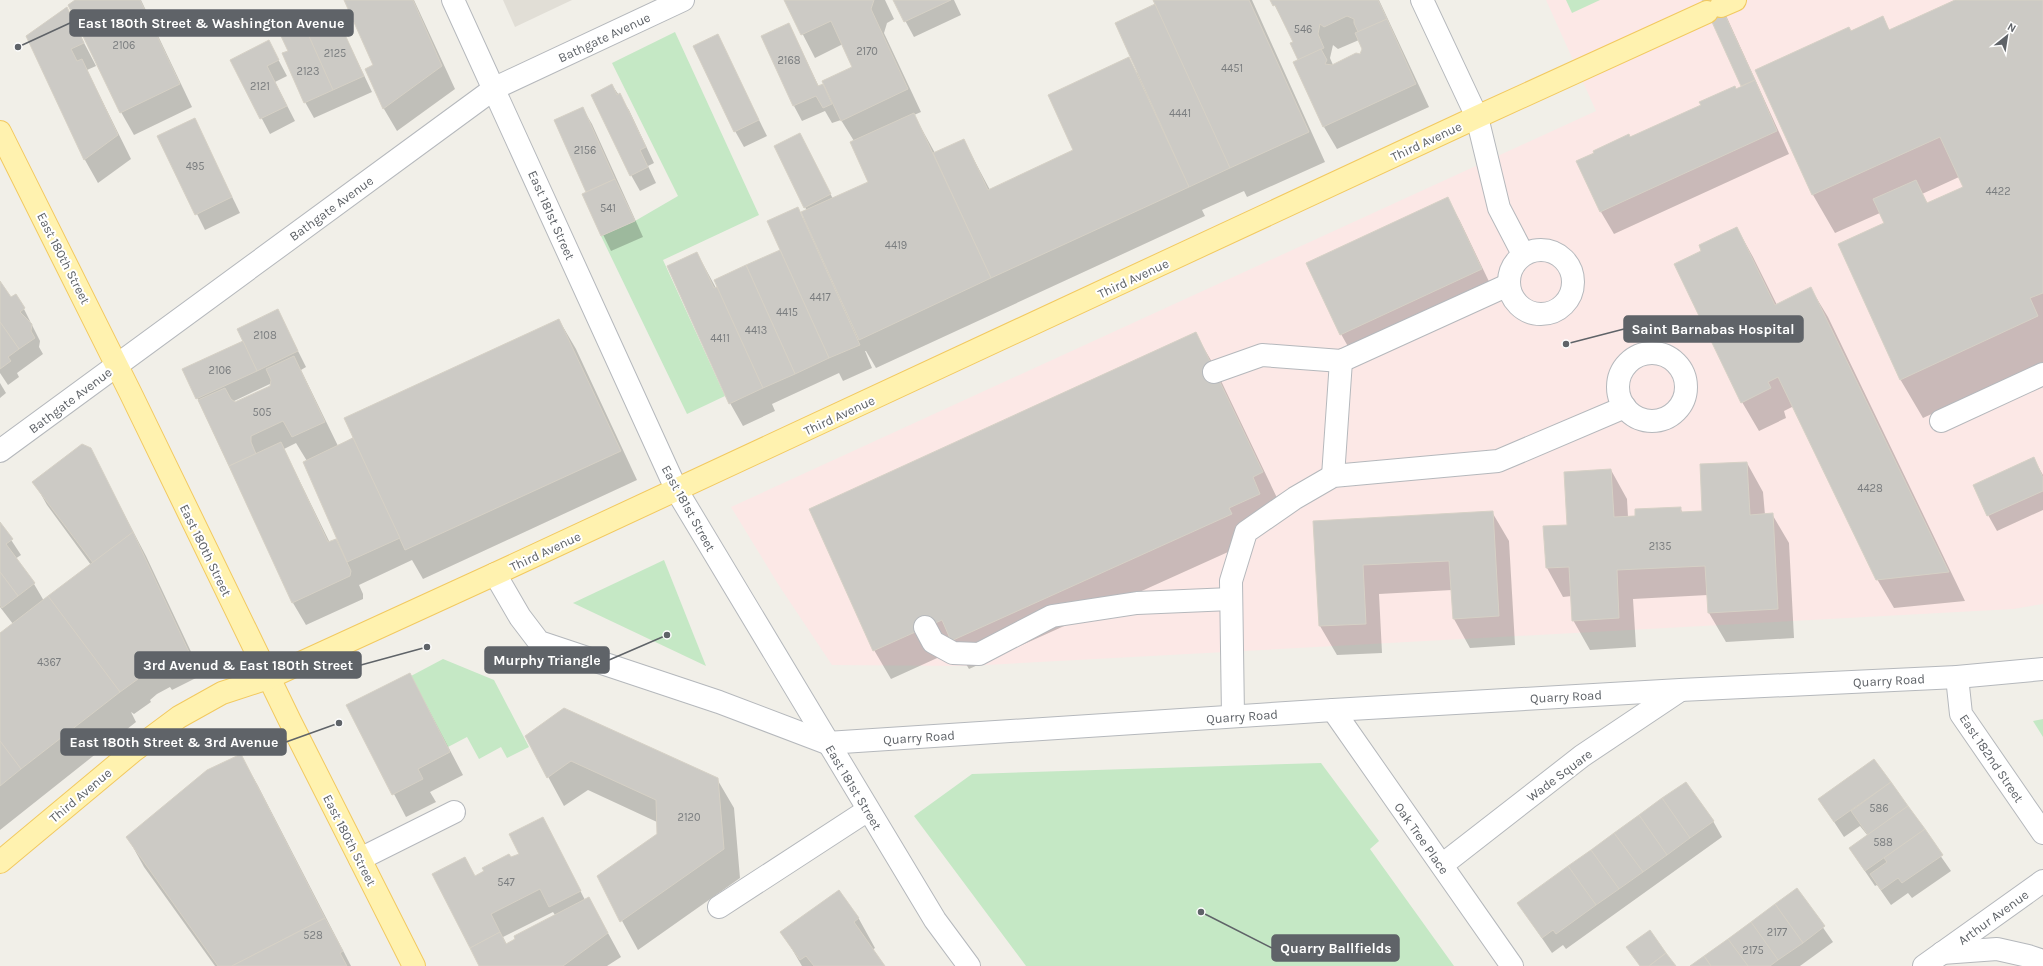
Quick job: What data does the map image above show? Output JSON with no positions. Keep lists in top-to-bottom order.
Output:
{
  "streets": {
    "main road": ["Third Avenue", "East 180th Street"],
    "street": [
      "Bathgate Avenue",
      "East 181st Street",
      "Quarry Road",
      "East 182nd Street",
      "Wade Square",
      "Oak Tree Place",
      "Arthur Avenue"
    ]
  },
  "crossings": [
    ["Bathgate Avenue", "East 181st Street"],
    ["Bathgate Avenue", "East 180th Street"],
    ["Third Avenue", "East 181st Street"],
    ["Third Avenue", "East 180th Street"],
    ["Third Avenue", "Quarry Road"],
    ["East 181st Street", "Quarry Road"],
    ["Quarry Road", "East 182nd Street"],
    ["Quarry Road", "Wade Square"],
    ["Quarry Road", "Oak Tree Place"],
    ["Wade Square", "Oak Tree Place"]
  ],
  "places": [
    "East 180th Street & Washington Avenue",
    "Saint Barnabas Hospital",
    "Murphy Triangle",
    "3rd Avenud & East 180th Street",
    "East 180th Street & 3rd Avenue",
    "Quarry Ballfields"
  ],
  "house_numbers": [
    "546",
    "2106",
    "2170",
    "2125",
    "2168",
    "4451",
    "2123",
    "2121",
    "4441",
    "2156",
    "495",
    "4422",
    "541",
    "4419",
    "4417",
    "4415",
    "4413",
    "2108",
    "4411",
    "2106",
    "505",
    "4428",
    "2135",
    "4367",
    "586",
    "2120",
    "588",
    "547",
    "2177",
    "528",
    "2175"
  ],
  "north": "top right"
}
